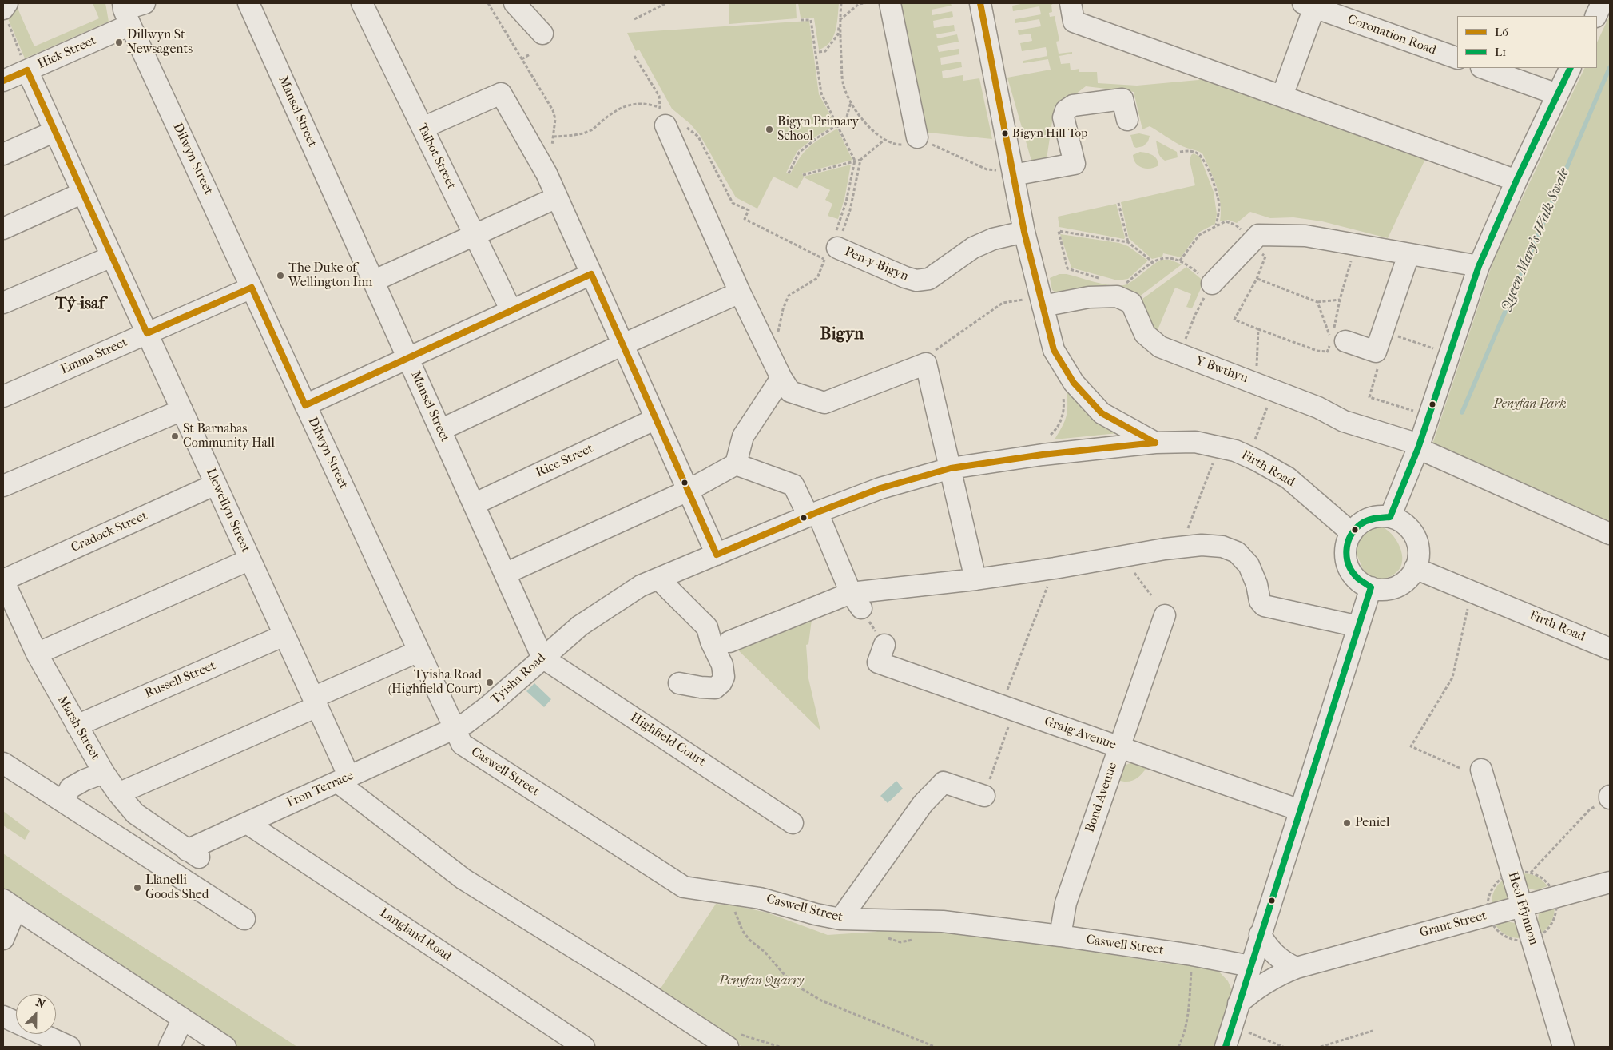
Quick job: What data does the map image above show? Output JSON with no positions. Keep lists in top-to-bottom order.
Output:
{
  "streets": {
    "street": [
      "Coronation Road",
      "Hick Street",
      "Mansel Street",
      "Talbot Street",
      "Dilwyn Street",
      "Pen-y-Bigyn",
      "Emma Street",
      "Y Bwthyn",
      "Rice Street",
      "Firth Road",
      "Llewellyn Street",
      "Cradock Street",
      "Tyisha Road",
      "Russell Street",
      "Marsh Street",
      "Graig Avenue",
      "Highfield Court",
      "Caswell Street",
      "Fron Terrace",
      "Bond Avenue",
      "Heol Ffynnon",
      "Grant Street",
      "Langland Road"
    ]
  },
  "crossings": [
    ["Hick Street", "Dilwyn Street"],
    ["Hick Street", "Llewellyn Street"],
    ["Mansel Street", "Rice Street"],
    ["Mansel Street", "Tyisha Road"],
    ["Mansel Street", "Highfield Court"],
    ["Dilwyn Street", "Emma Street"],
    ["Dilwyn Street", "Tyisha Road"],
    ["Dilwyn Street", "Caswell Street"],
    ["Dilwyn Street", "Fron Terrace"],
    ["Emma Street", "Llewellyn Street"],
    ["Firth Road", "Tyisha Road"],
    ["Llewellyn Street", "Cradock Street"],
    ["Llewellyn Street", "Russell Street"],
    ["Llewellyn Street", "Fron Terrace"],
    ["Cradock Street", "Marsh Street"],
    ["Tyisha Road", "Highfield Court"],
    ["Tyisha Road", "Caswell Street"],
    ["Tyisha Road", "Fron Terrace"],
    ["Russell Street", "Marsh Street"],
    ["Marsh Street", "Fron Terrace"],
    ["Graig Avenue", "Bond Avenue"],
    ["Caswell Street", "Fron Terrace"],
    ["Caswell Street", "Bond Avenue"],
    ["Fron Terrace", "Langland Road"],
    ["Heol Ffynnon", "Grant Street"]
  ],
  "districts": ["Tŷ-isaf", "Bigyn"],
  "water": ["Queen Mary's Walk Swale"],
  "parks": ["Penyfan Park", "Penyfan Quarry"],
  "places": [
    "Dillwyn St Newsagents",
    "Bigyn Primary School",
    "Bigyn Hill Top",
    "The Duke of Wellington Inn",
    "St Barnabas Community Hall",
    "Tyisha Road (Highfield Court)",
    "Peniel",
    "Llanelli Goods Shed"
  ],
  "lines": ["transit line L6", "transit line L1"],
  "legend": ["L6", "L1"],
  "north": "top right"
}
